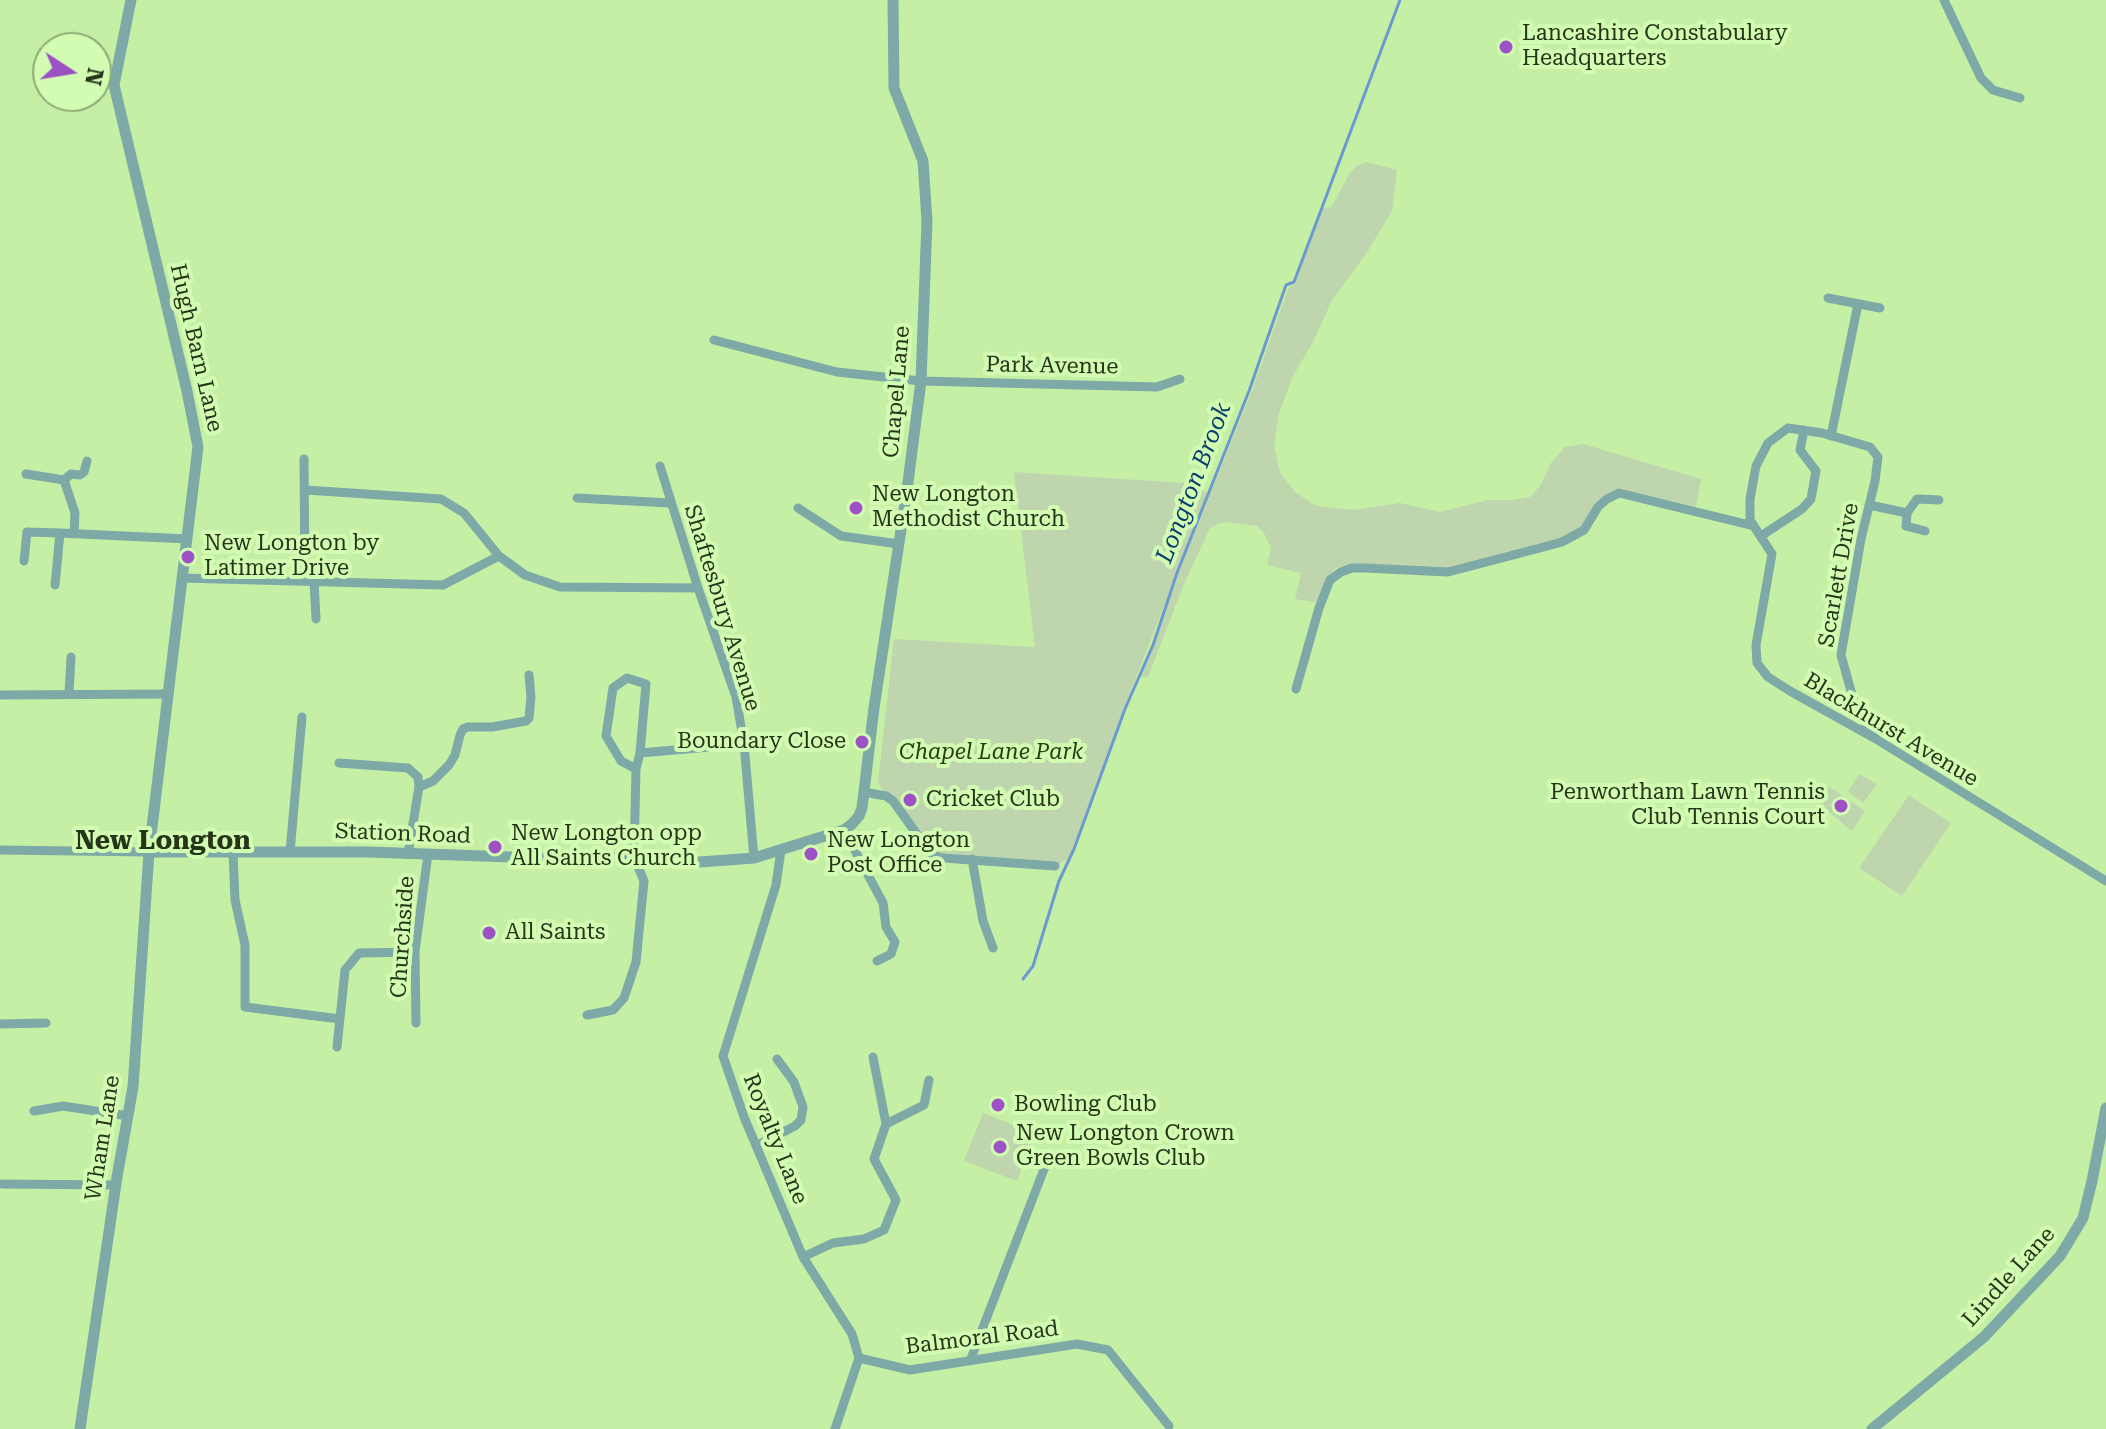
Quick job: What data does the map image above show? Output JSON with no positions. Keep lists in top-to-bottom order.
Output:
{
  "streets": {
    "street": [
      "Hugh Barn Lane",
      "Park Avenue",
      "Chapel Lane",
      "Scarlett Drive",
      "Shaftesbury Avenue",
      "Blackhurst Avenue",
      "Station Road",
      "Churchside",
      "Wham Lane",
      "Royalty Lane",
      "Lindle Lane",
      "Balmoral Road"
    ]
  },
  "crossings": [
    ["Hugh Barn Lane", "Station Road"],
    ["Hugh Barn Lane", "Wham Lane"],
    ["Park Avenue", "Chapel Lane"],
    ["Chapel Lane", "Station Road"],
    ["Scarlett Drive", "Blackhurst Avenue"],
    ["Shaftesbury Avenue", "Station Road"],
    ["Station Road", "Churchside"],
    ["Station Road", "Wham Lane"],
    ["Station Road", "Royalty Lane"],
    ["Royalty Lane", "Balmoral Road"]
  ],
  "districts": ["New Longton"],
  "water": ["Longton Brook"],
  "parks": ["Chapel Lane Park"],
  "places": [
    "Lancashire Constabulary Headquarters",
    "New Longton Methodist Church",
    "New Longton by Latimer Drive",
    "Boundary Close",
    "Cricket Club",
    "Penwortham Lawn Tennis Club Tennis Court",
    "New Longton opp All Saints Church",
    "New Longton Post Office",
    "All Saints",
    "Bowling Club",
    "New Longton Crown Green Bowls Club"
  ],
  "north": "right"
}
